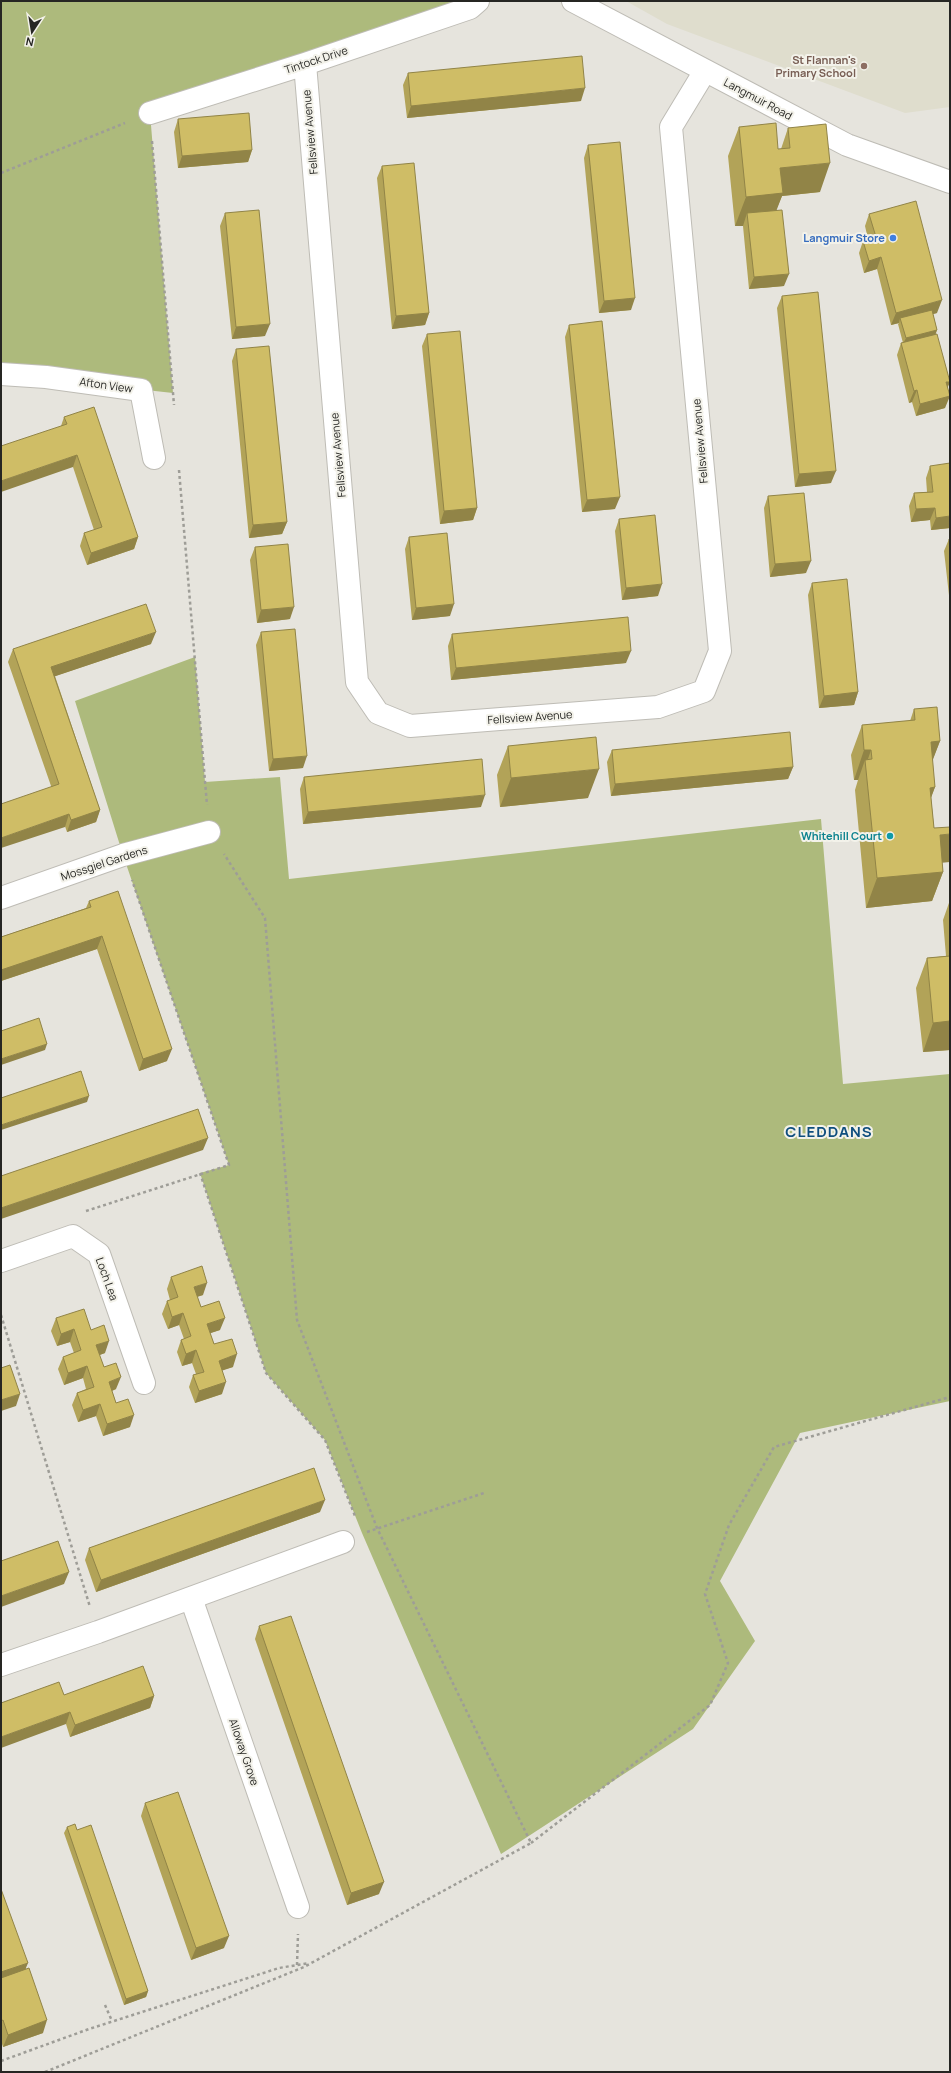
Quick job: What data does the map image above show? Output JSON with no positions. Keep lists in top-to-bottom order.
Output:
{
  "streets": {
    "street": [
      "Tintock Drive",
      "Langmuir Road",
      "Fellsview Avenue",
      "Afton View",
      "Mossgiel Gardens",
      "Loch Lea",
      "Alloway Grove"
    ]
  },
  "crossings": [
    ["Tintock Drive", "Fellsview Avenue"],
    ["Langmuir Road", "Fellsview Avenue"]
  ],
  "districts": ["CLEDDANS"],
  "places": ["St Flannan's Primary School", "Langmuir Store", "Whitehill Court"],
  "north": "bottom"
}
